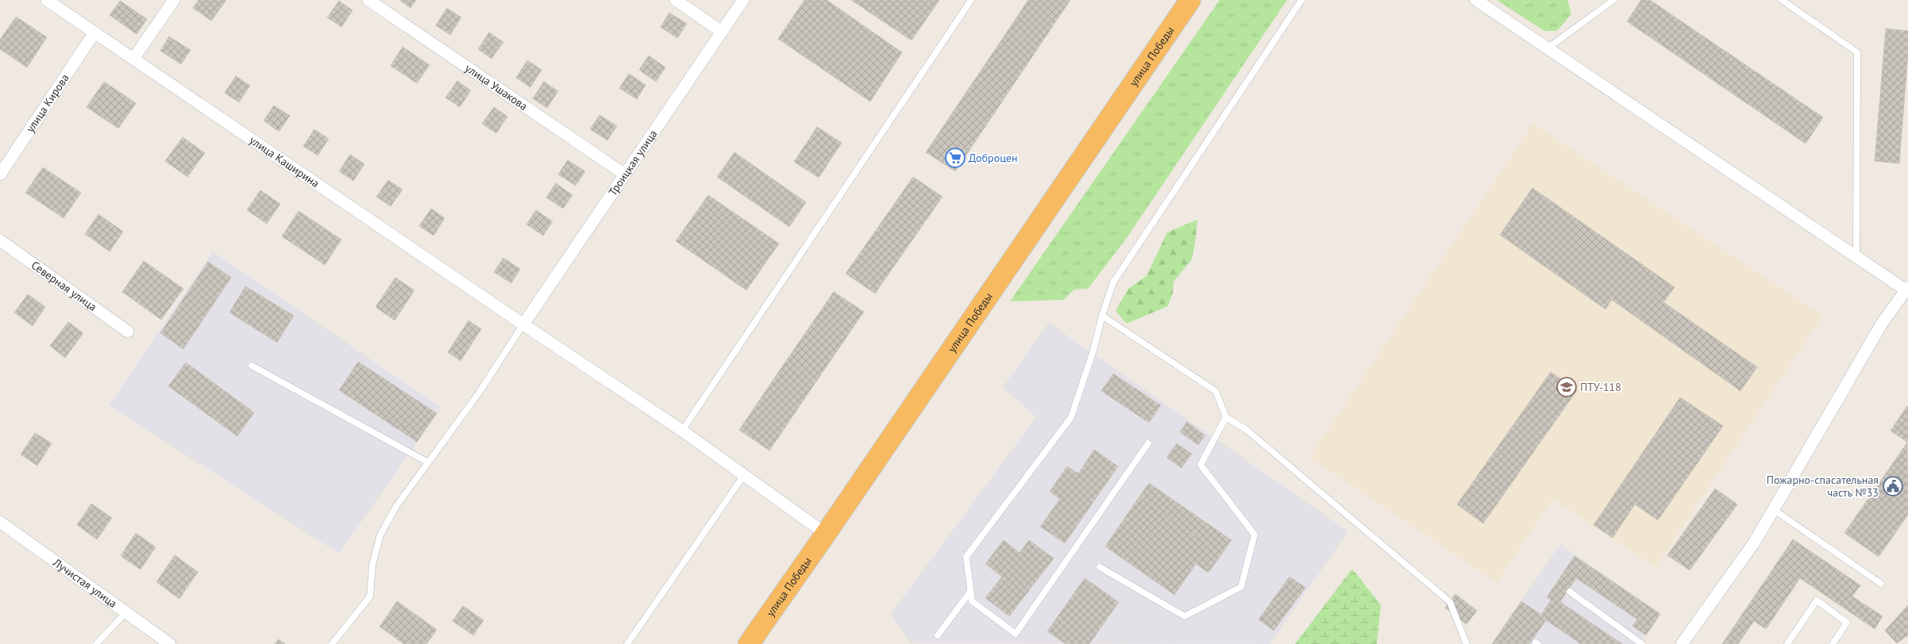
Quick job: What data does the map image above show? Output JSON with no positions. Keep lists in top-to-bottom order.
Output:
{
  "streets": {
    "highway": ["улица Победы"],
    "street": [
      "улица Ушакова",
      "улица Кирова",
      "улица Каширина",
      "Троицкая улица",
      "Северная улица",
      "Лучистая улица"
    ]
  },
  "crossings": [
    ["улица Победы", "улица Каширина"],
    ["улица Ушакова", "Троицкая улица"],
    ["улица Кирова", "улица Каширина"],
    ["улица Каширина", "Троицкая улица"]
  ],
  "places": {
    "supermarket": ["Доброцен"],
    "school or university": ["ПТУ-118"],
    "public building": ["Пожарно-спасательная часть №33"]
  }
}
